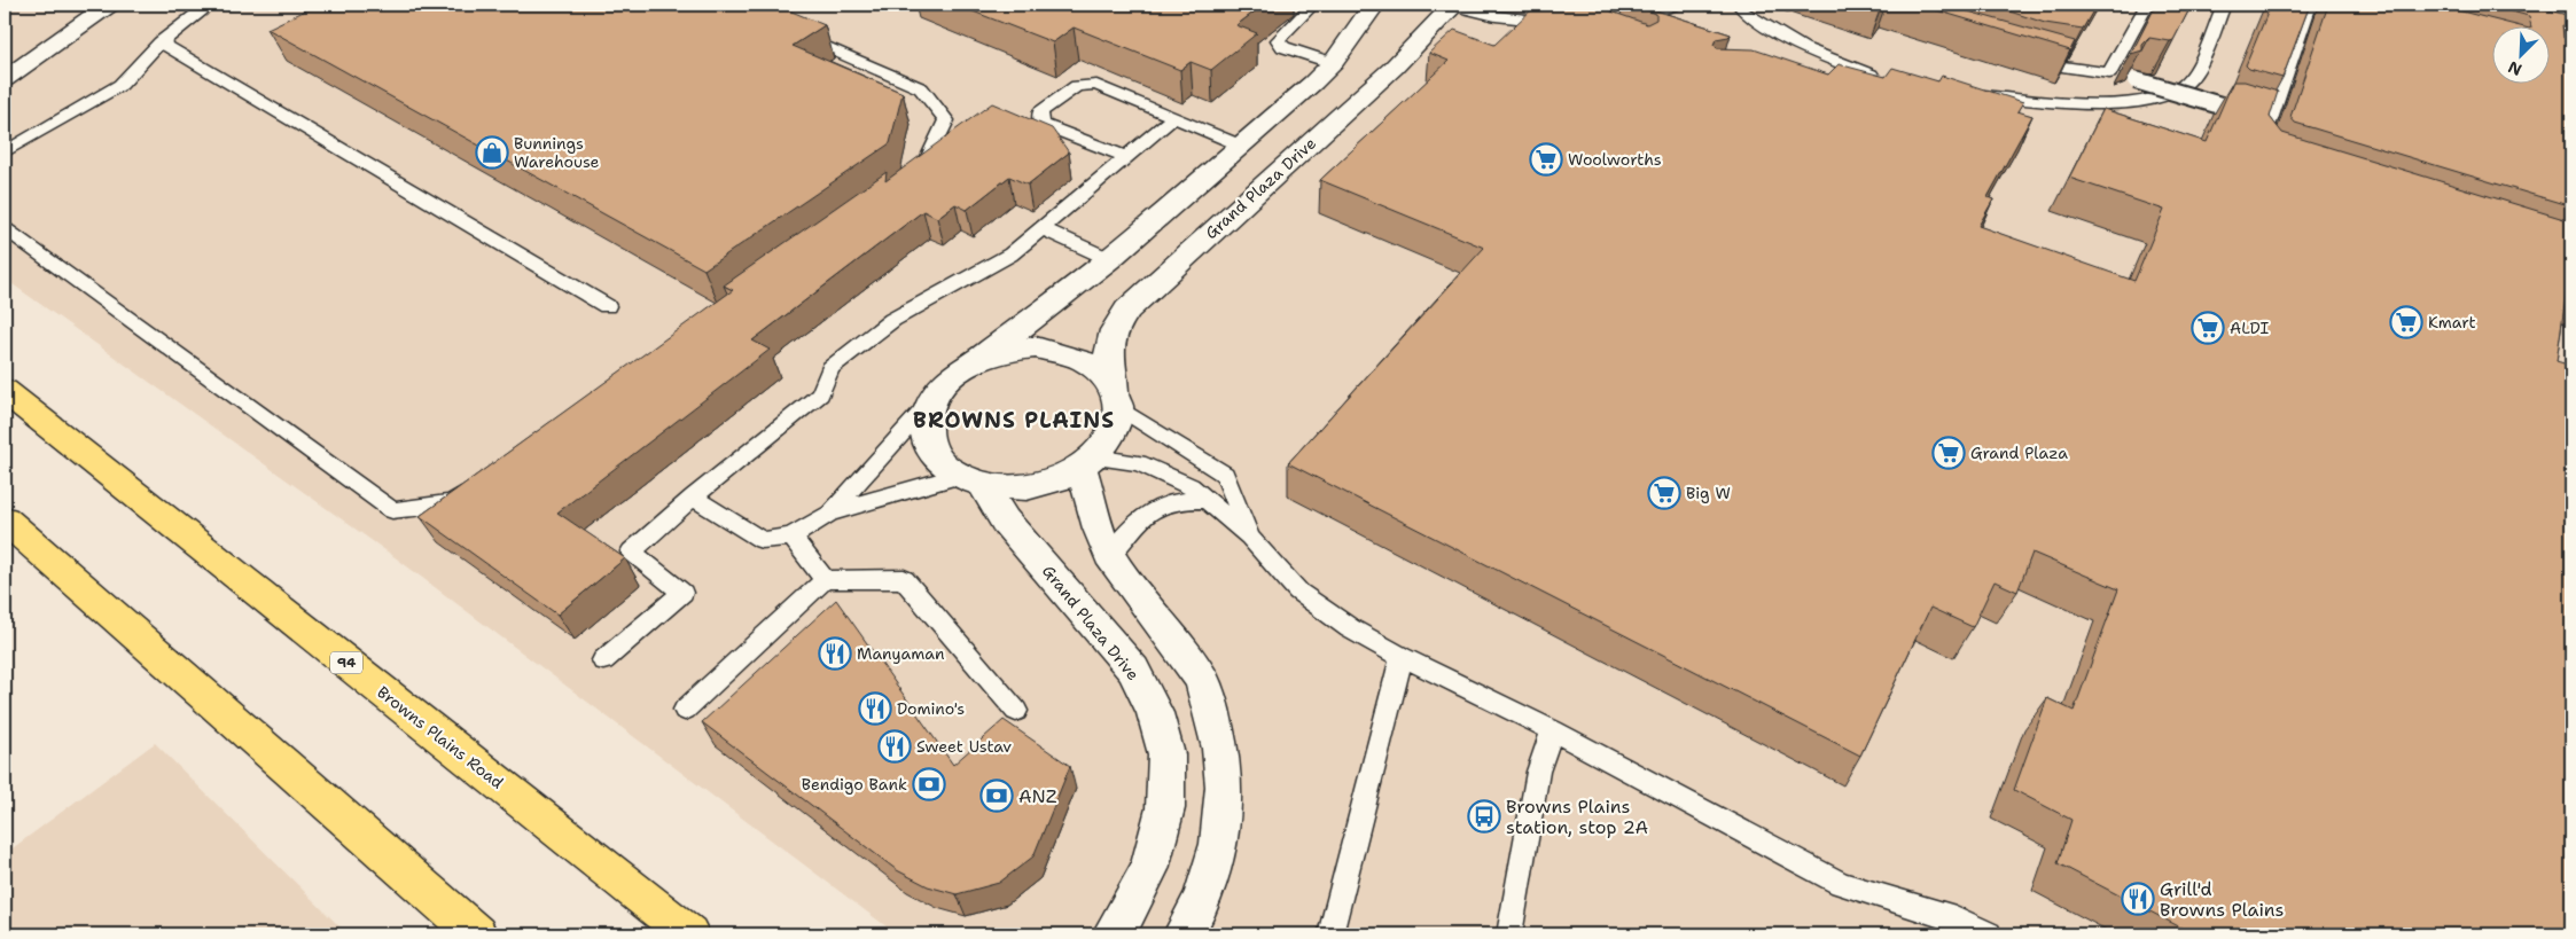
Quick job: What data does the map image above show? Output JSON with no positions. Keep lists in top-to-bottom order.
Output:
{
  "streets": {
    "main road": ["94", "Browns Plains Road"],
    "street": ["Grand Plaza Drive"]
  },
  "districts": ["BROWNS PLAINS"],
  "places": {
    "shop": ["Bunnings Warehouse"],
    "supermarket": [
      "Woolworths",
      "Kmart",
      "ALDI",
      "Grand Plaza",
      "Big W"
    ],
    "restaurant": [
      "Manyaman",
      "Domino's",
      "Sweet Ustav",
      "Grill'd Browns Plains"
    ],
    "bank": ["Bendigo Bank", "ANZ"],
    "bus stop": ["Browns Plains station, stop 2A"]
  },
  "north": "bottom left"
}
